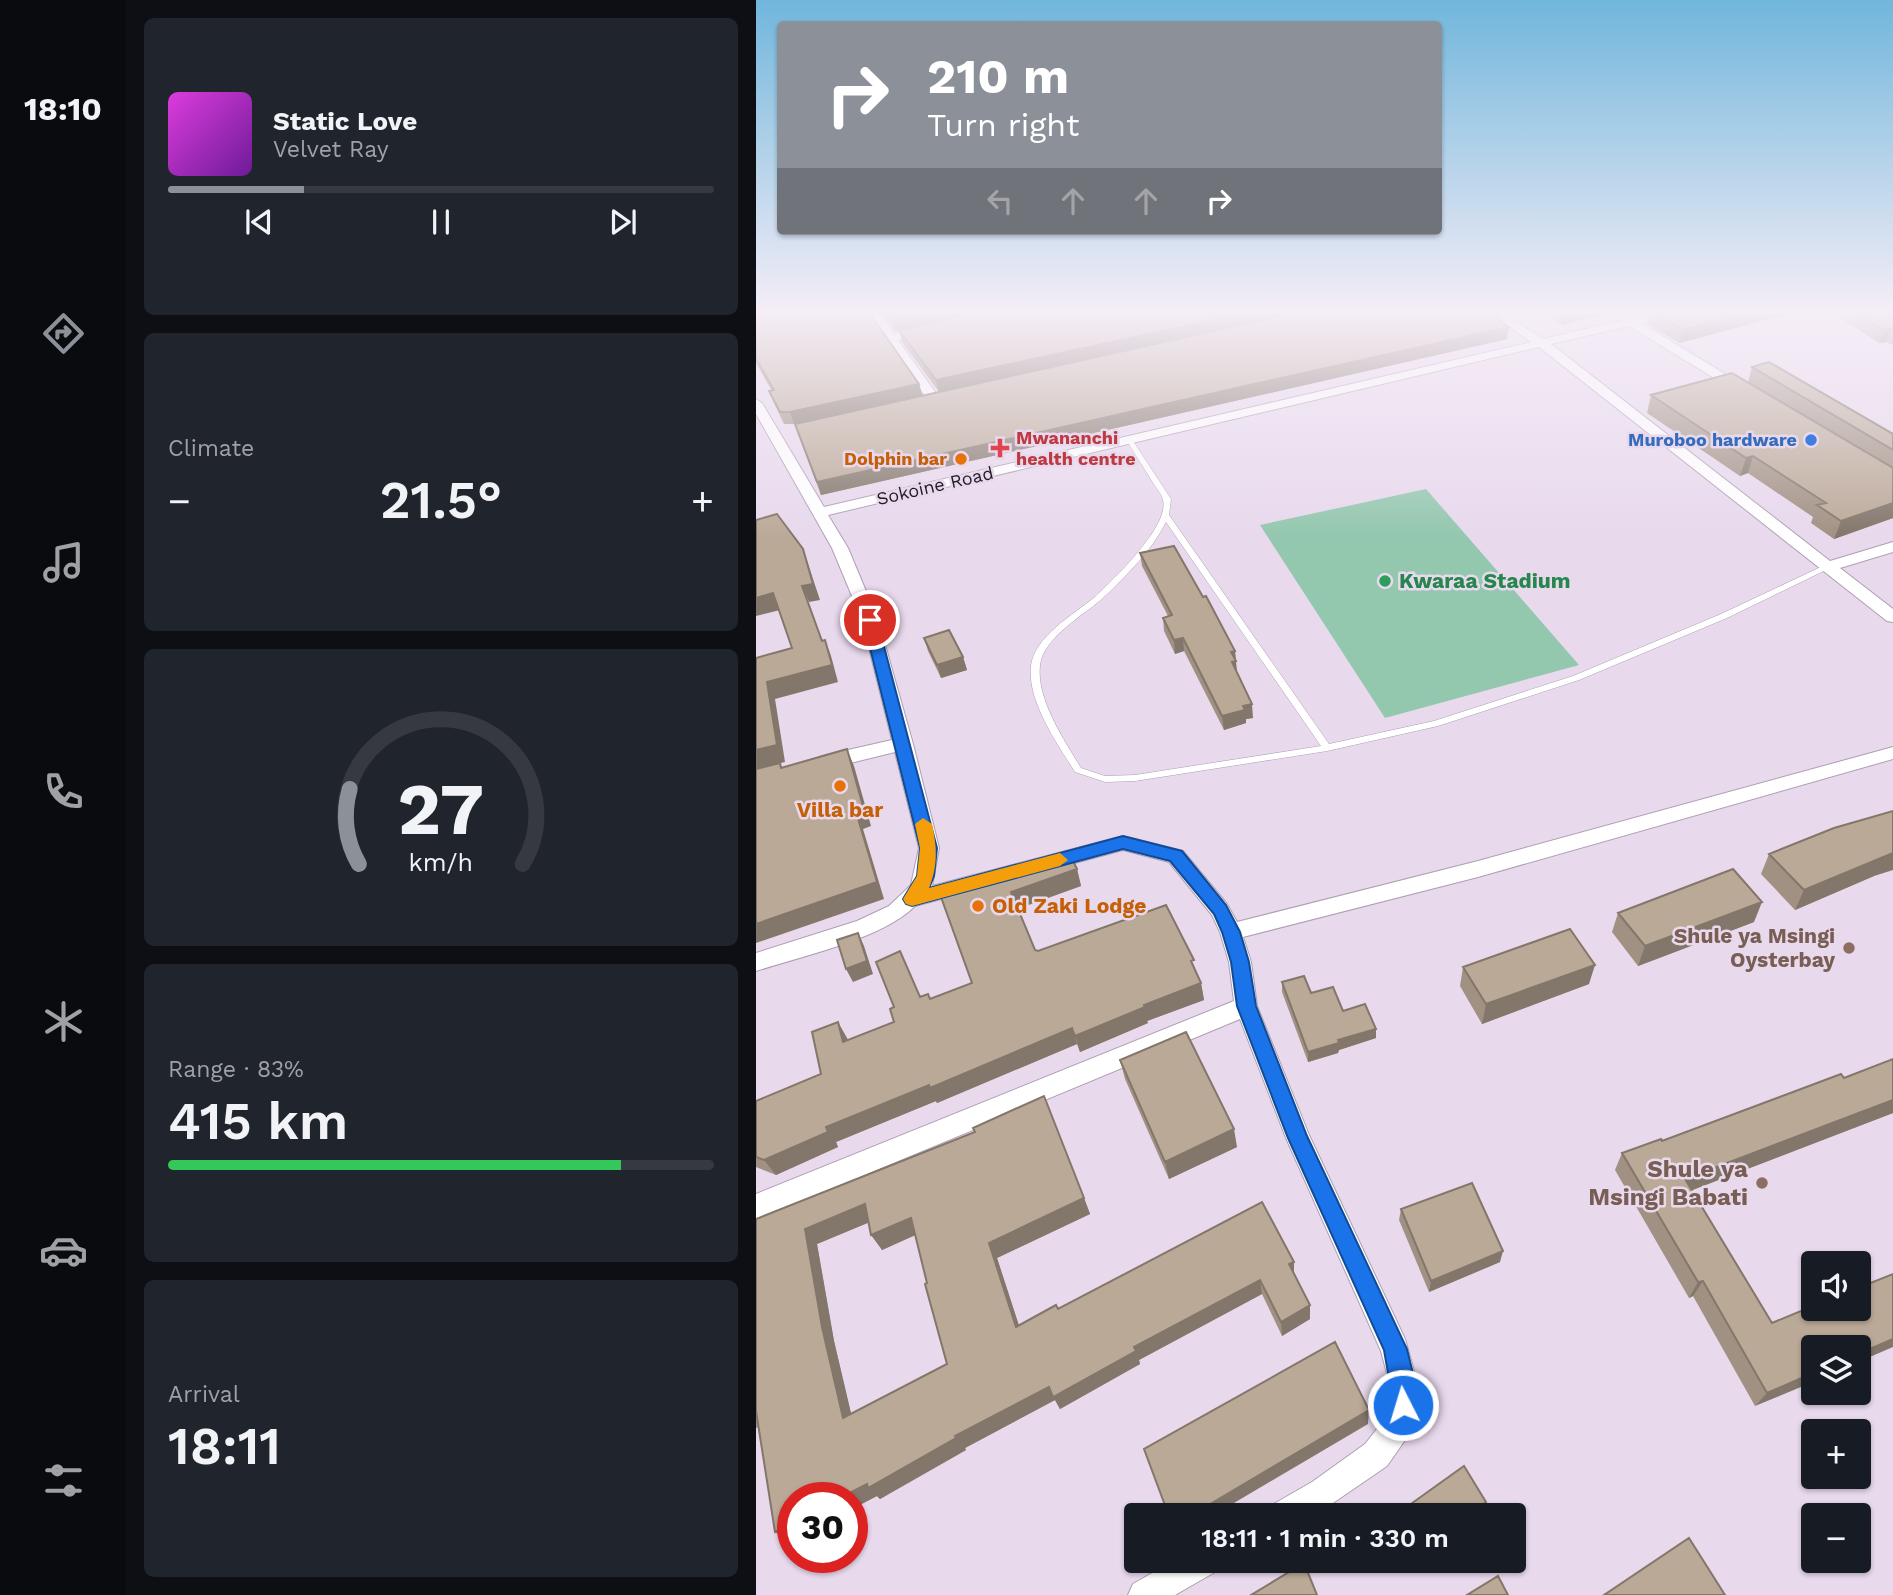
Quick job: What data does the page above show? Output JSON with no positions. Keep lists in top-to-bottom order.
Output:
{
  "streets": {
    "street": ["Sokoine Road"]
  },
  "places": {
    "other": [
      "Muroboo hardware",
      "Dolphin bar",
      "Kwaraa Stadium",
      "Villa bar",
      "Old Zaki Lodge",
      "Shule ya Msingi Oysterbay",
      "Shule ya Msingi Babati"
    ],
    "health": ["Mwananchi health centre"]
  },
  "page": {
    "tabs": "18:10",
    "turn": ["210 m", "Turn right"],
    "song": ["Static Love", "Velvet Ray"],
    "tile": [
      "Climate",
      ["Range · 83%", "415 km"],
      ["Arrival", "18:11"]
    ],
    "heat": ["−", "21.5°", "+"],
    "map_buttons": ["+", "−"],
    "limit": "30",
    "trip": "18:11 · 1 min · 330 m",
    "gauge": ["27", "km/h"]
  }
}
